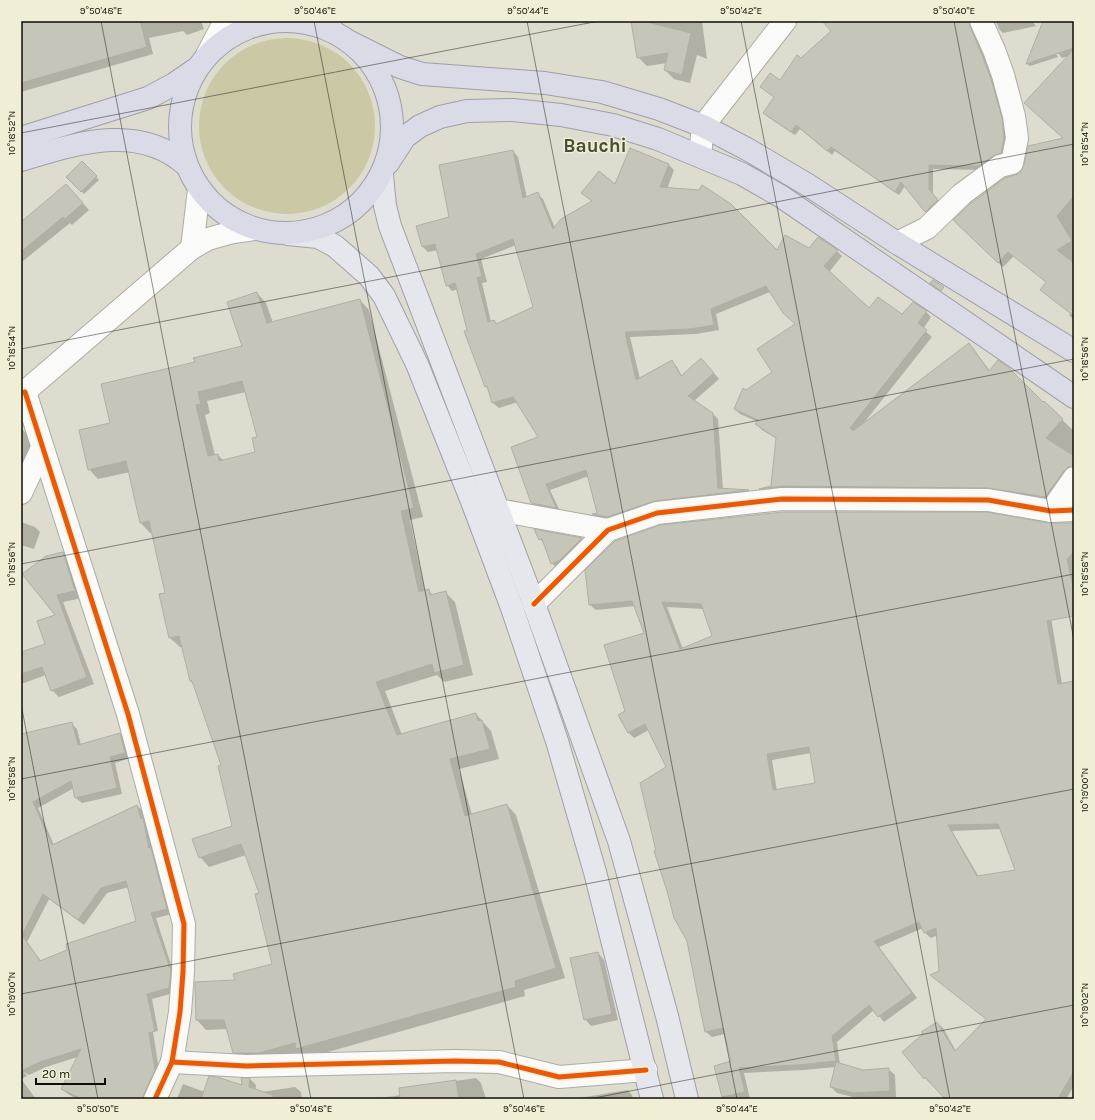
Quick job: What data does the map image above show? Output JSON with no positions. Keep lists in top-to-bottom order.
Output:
{
  "districts": ["Bauchi"],
  "scale_bar": "20 m",
  "coordinates": [
    "9°50'48\"E",
    "9°50'46\"E",
    "9°50'44\"E",
    "9°50'42\"E",
    "9°50'40\"E",
    "10°18'52\"N",
    "10°18'54\"N",
    "10°18'56\"N",
    "10°18'58\"N",
    "10°19'00\"N",
    "10°19'02\"N",
    "9°50'50\"E"
  ]
}
